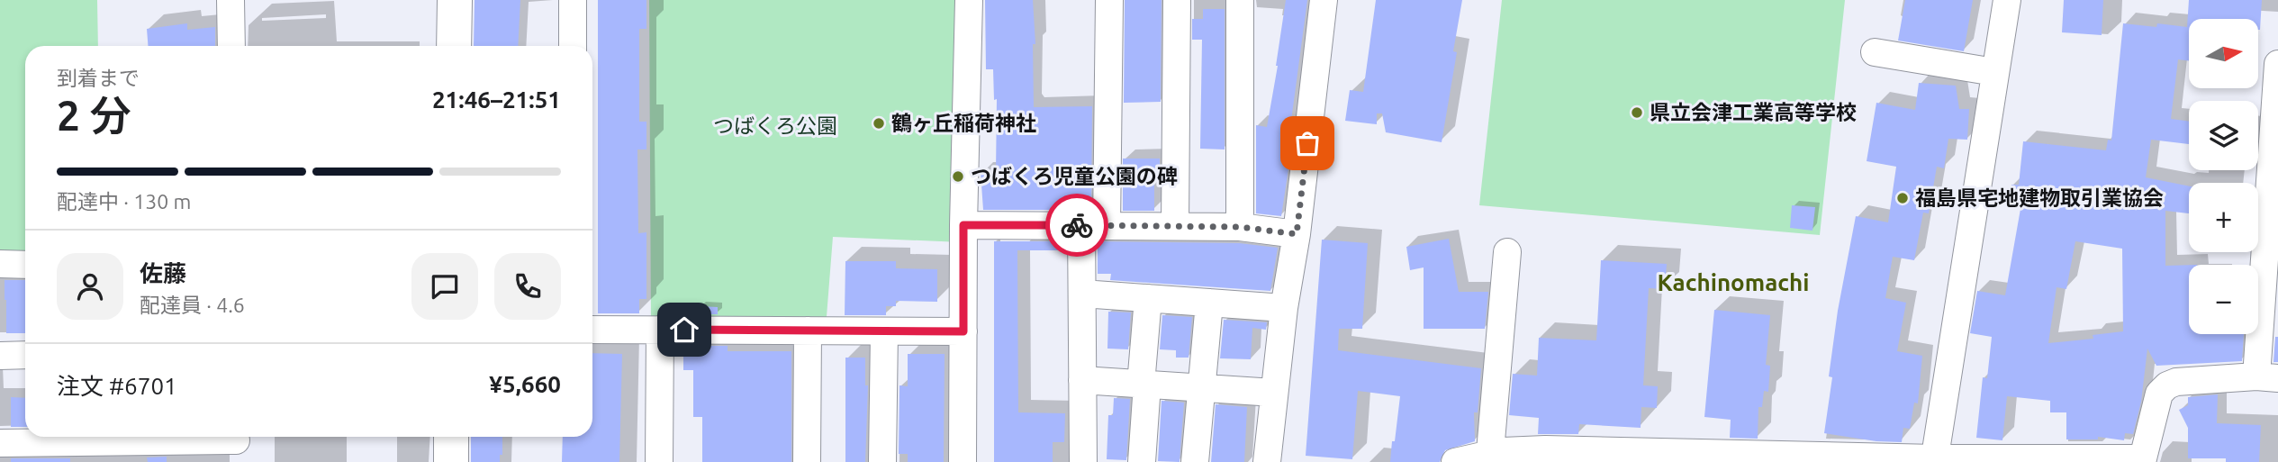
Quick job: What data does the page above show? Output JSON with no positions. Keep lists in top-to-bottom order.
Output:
{
  "districts": ["Kachinomachi"],
  "parks": ["つばくろ公園"],
  "places": [
    "県立会津工業高等学校",
    "鶴ヶ丘稲荷神社",
    "つばくろ児童公園の碑",
    "福島県宅地建物取引業協会"
  ],
  "north": "right",
  "page": {
    "map_buttons": ["+", "−"],
    "heading": ["2 分", "到着まで", "21:46–21:51"],
    "panel": [
      "佐藤",
      "配達員 · 4.6",
      "注文 #6701",
      "¥5,660"
    ],
    "bar": "配達中 · 130 m"
  }
}
